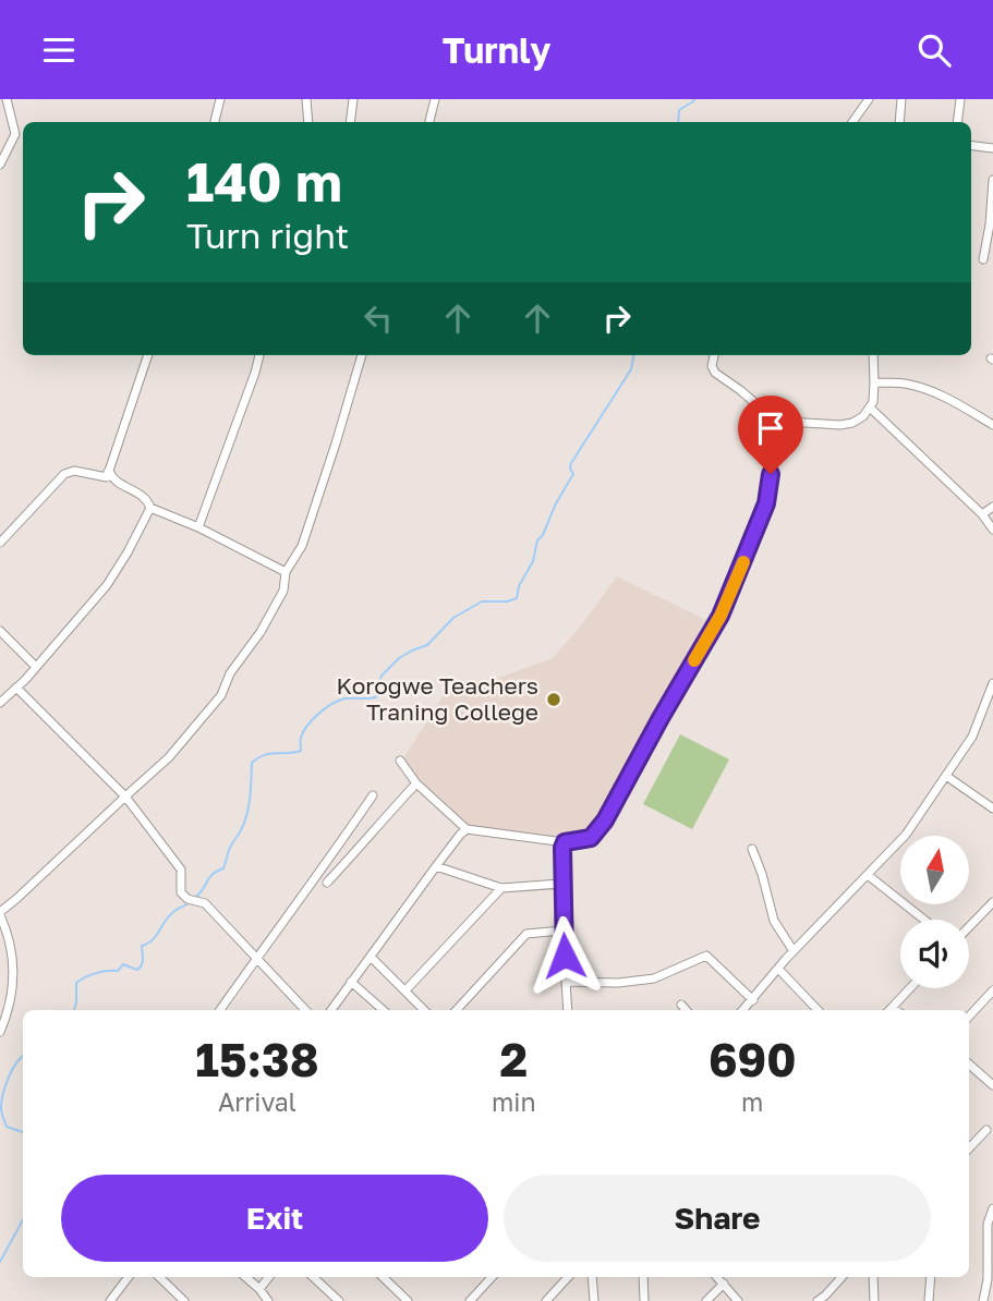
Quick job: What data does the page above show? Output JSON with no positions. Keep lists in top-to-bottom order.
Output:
{
  "places": ["Korogwe Teachers Traning College"],
  "north": "top",
  "page": {
    "header": "Turnly",
    "turn": ["140 m", "Turn right"],
    "eta": [
      "15:38",
      "Arrival",
      "2",
      "min",
      "690",
      "m"
    ],
    "buttons": ["Exit", "Share"]
  }
}
